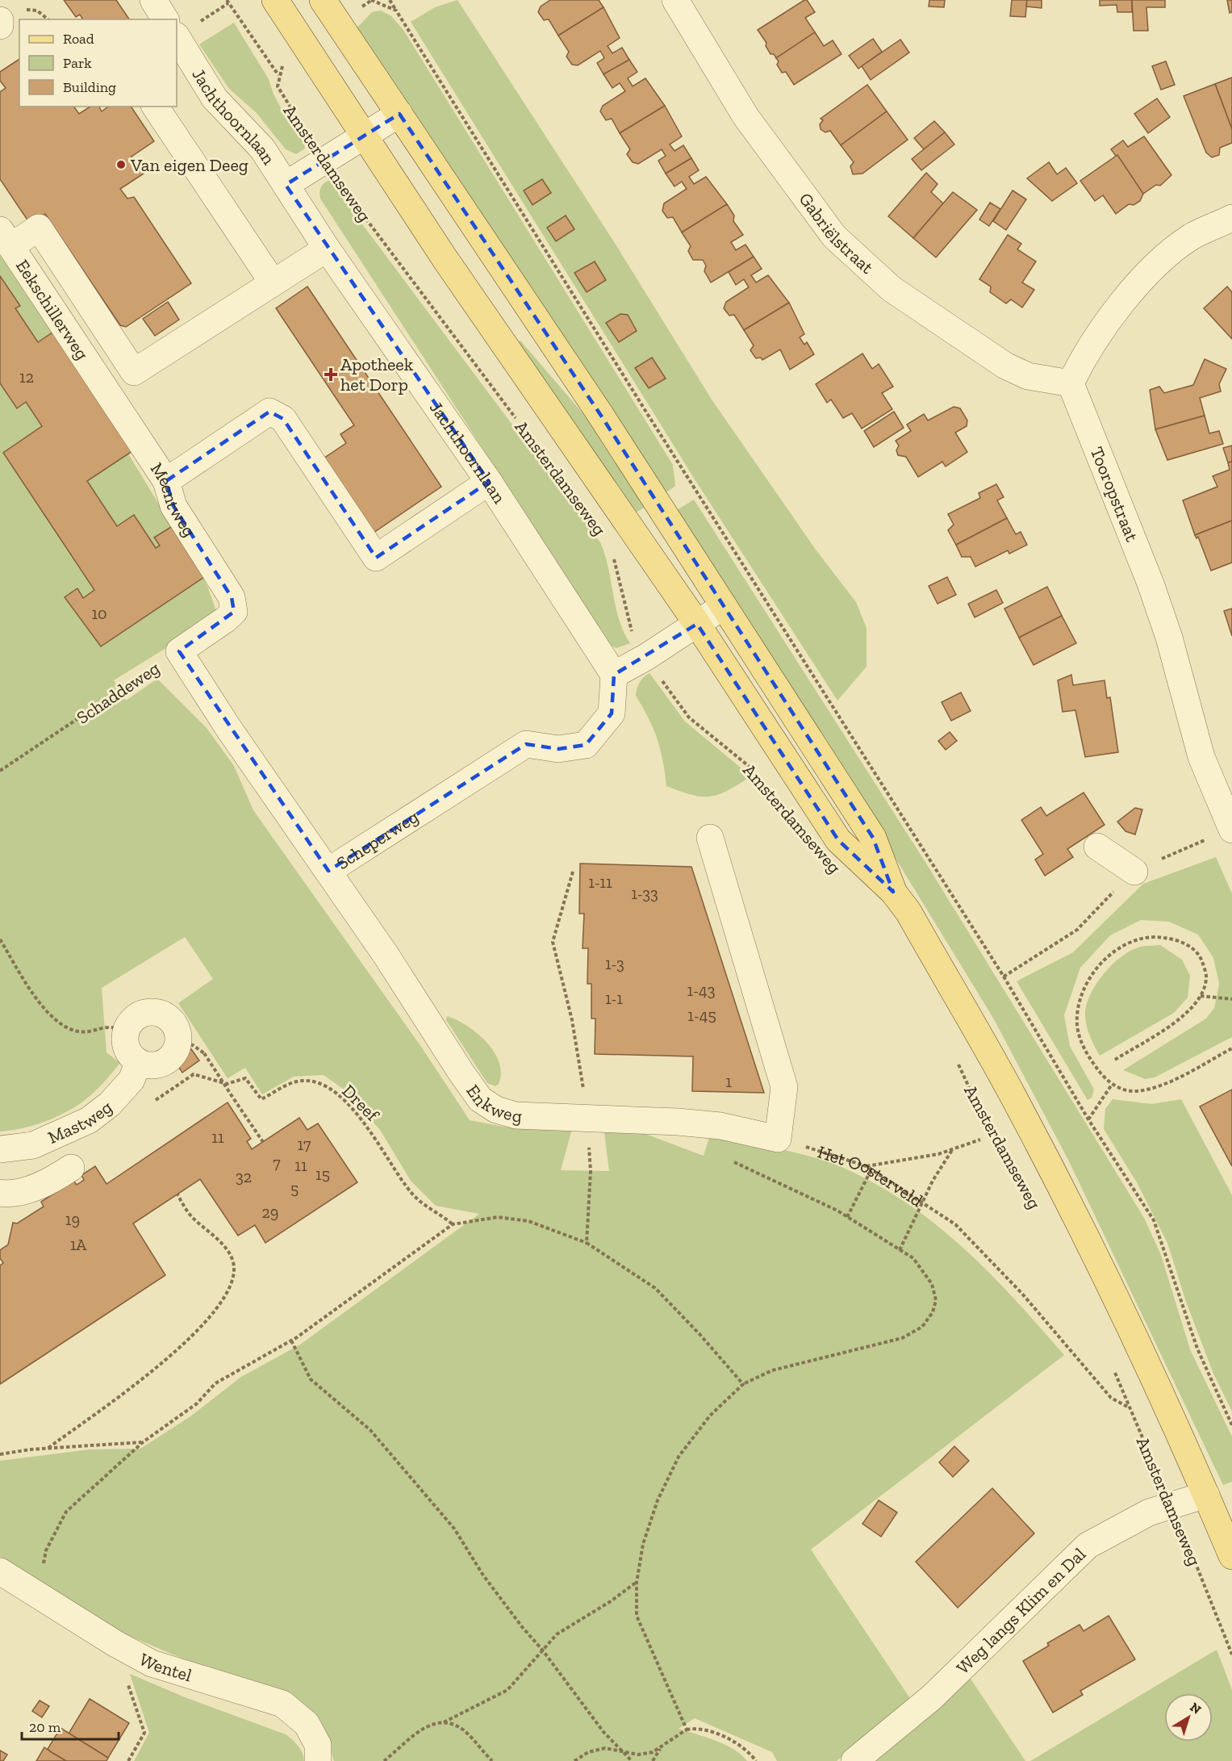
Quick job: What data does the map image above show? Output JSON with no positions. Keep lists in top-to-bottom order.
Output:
{
  "streets": {
    "main road": ["Amsterdamseweg"],
    "street": [
      "Jachthoornlaan",
      "Gabriëlstraat",
      "Eekschillerweg",
      "Tooropstraat",
      "Meentweg",
      "Schaddeweg",
      "Scheperweg",
      "Enkweg",
      "Mastweg",
      "Weg langs Klim en Dal",
      "Wentel"
    ],
    "path": ["Dreef", "Het Oosterveld"]
  },
  "crossings": [
    ["Jachthoornlaan", "Amsterdamseweg"],
    ["Jachthoornlaan", "Scheperweg"],
    ["Amsterdamseweg", "Het Oosterveld"],
    ["Amsterdamseweg", "Weg langs Klim en Dal"],
    ["Gabriëlstraat", "Tooropstraat"],
    ["Eekschillerweg", "Meentweg"],
    ["Meentweg", "Schaddeweg"],
    ["Schaddeweg", "Scheperweg"],
    ["Scheperweg", "Enkweg"],
    ["Enkweg", "Het Oosterveld"]
  ],
  "places": {
    "other": ["Van eigen Deeg"],
    "health": ["Apotheek het Dorp"]
  },
  "house_numbers": [
    "12",
    "10",
    "1-11",
    "1-33",
    "1-3",
    "1-43",
    "1-1",
    "1-45",
    "1",
    "11",
    "17",
    "7",
    "11",
    "15",
    "32",
    "5",
    "29",
    "19",
    "1A"
  ],
  "legend": ["Road", "Park", "Building"],
  "scale_bar": "20 m",
  "north": "top right"
}
